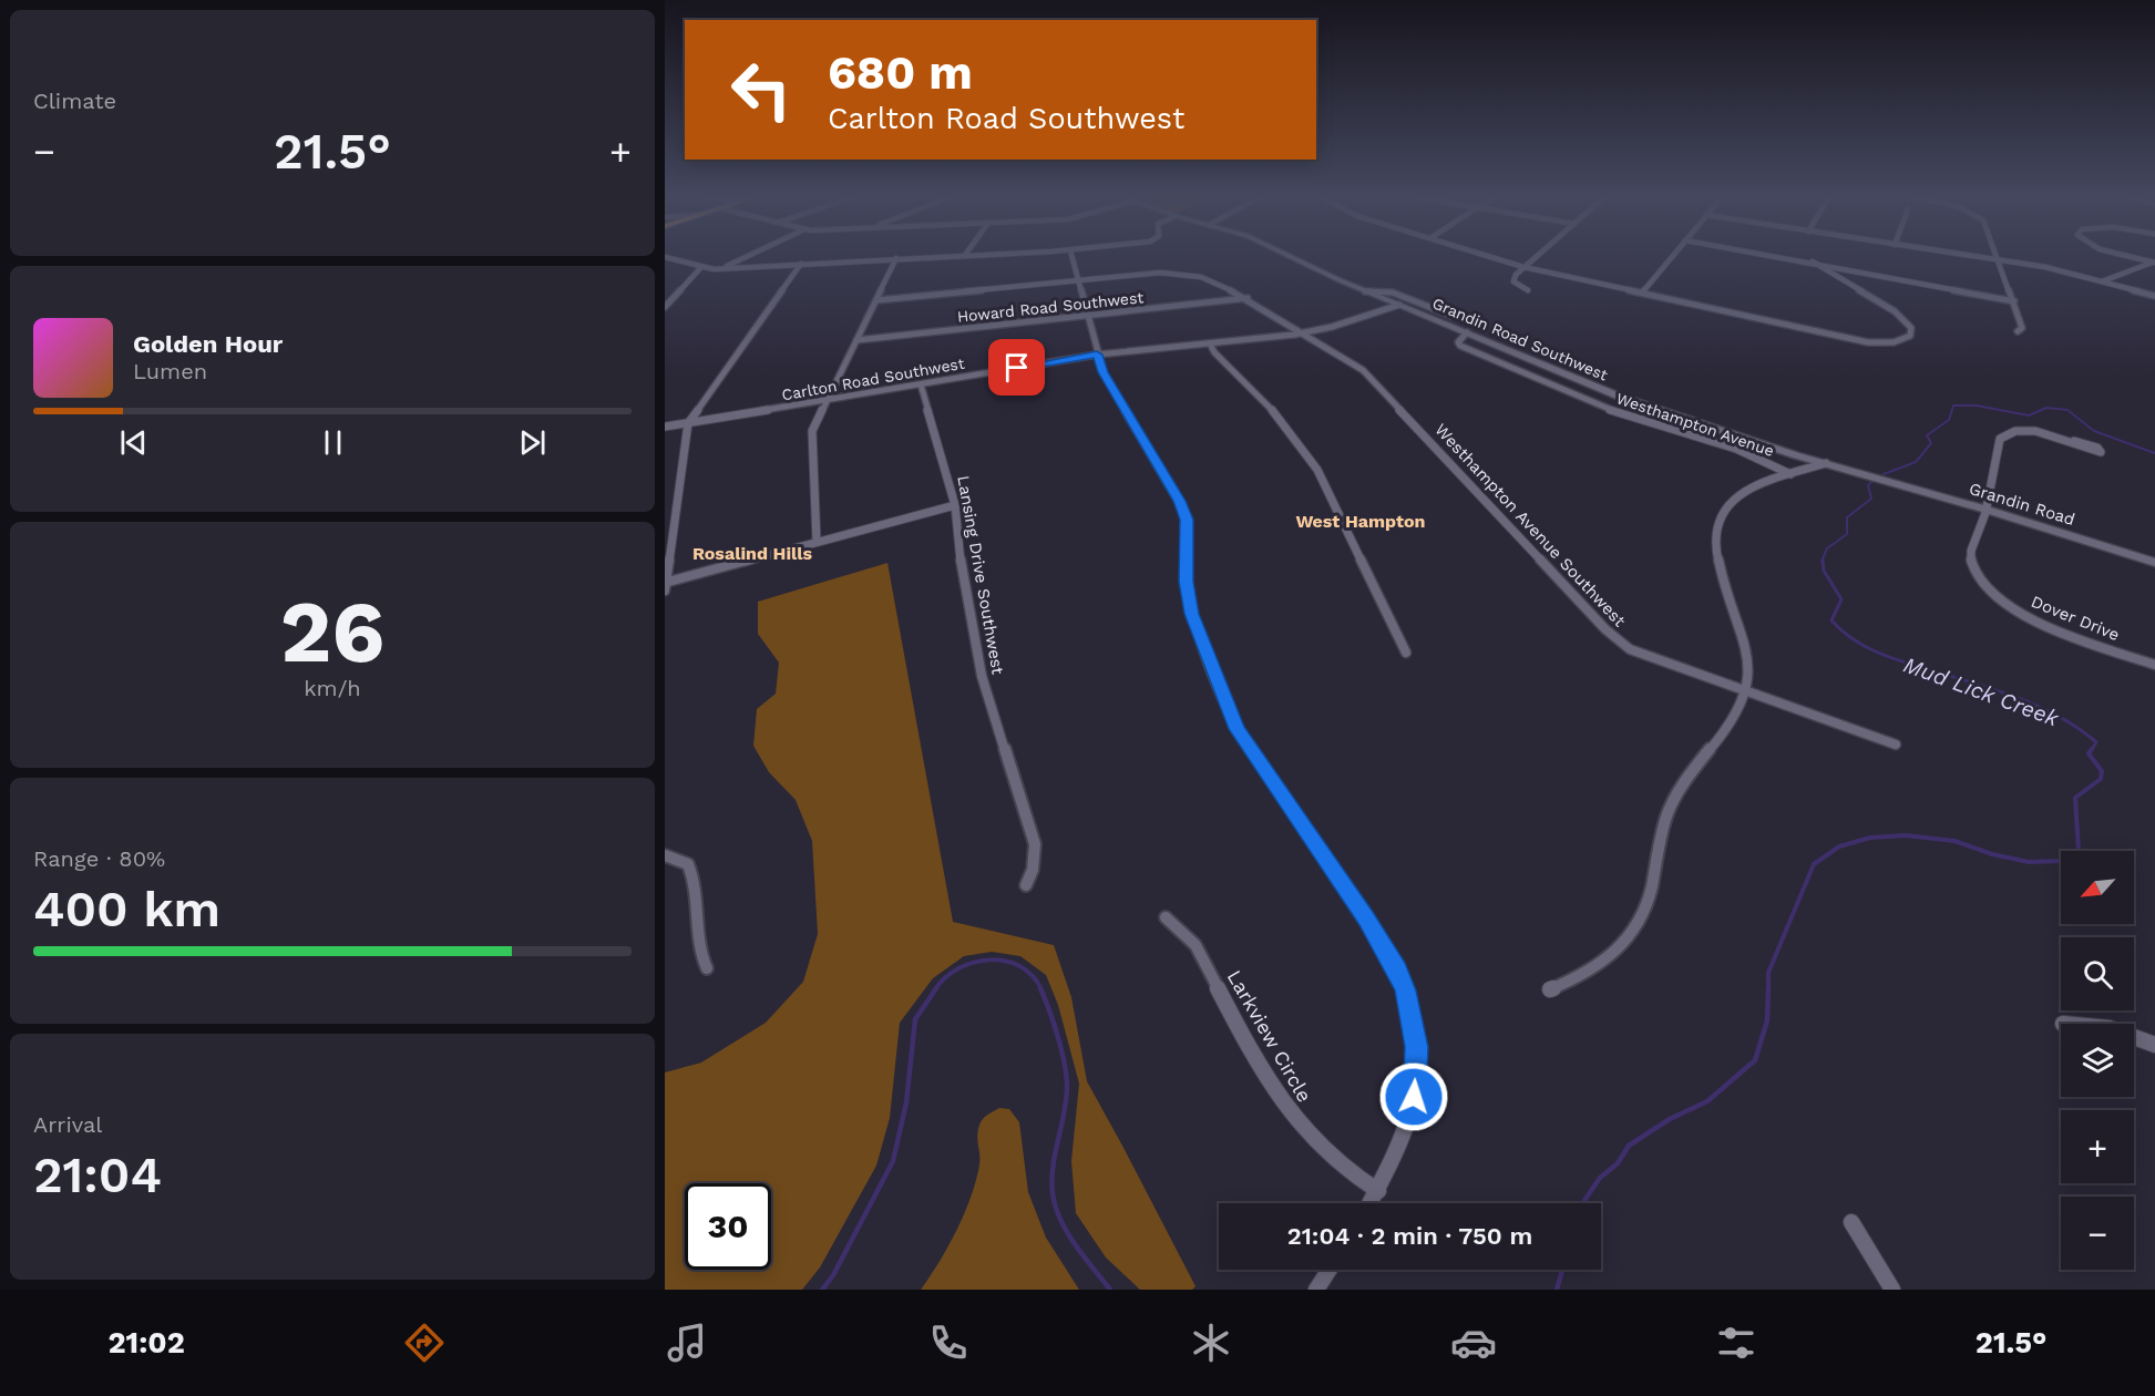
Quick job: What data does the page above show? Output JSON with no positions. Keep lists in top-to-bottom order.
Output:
{
  "streets": {
    "street": [
      "Howard Road Southwest",
      "Grandin Road Southwest",
      "Carlton Road Southwest",
      "Westhampton Avenue",
      "Grandin Road",
      "Westhampton Avenue Southwest",
      "Lansing Drive Southwest",
      "Dover Drive",
      "Larkview Circle"
    ]
  },
  "crossings": [
    ["Howard Road Southwest", "Westhampton Avenue Southwest"],
    ["Grandin Road Southwest", "Carlton Road Southwest"],
    ["Grandin Road Southwest", "Westhampton Avenue"],
    ["Grandin Road Southwest", "Grandin Road"],
    ["Carlton Road Southwest", "Westhampton Avenue Southwest"],
    ["Carlton Road Southwest", "Lansing Drive Southwest"],
    ["Grandin Road", "Dover Drive"]
  ],
  "districts": ["West Hampton", "Rosalind Hills"],
  "water": ["Mud Lick Creek"],
  "north": "bottom left",
  "page": {
    "tile": [
      "Climate",
      ["26", "km/h"],
      ["Range · 80%", "400 km"],
      ["Arrival", "21:04"]
    ],
    "turn": ["680 m", "Carlton Road Southwest"],
    "heat": ["−", "21.5°", "+"],
    "song": ["Golden Hour", "Lumen"],
    "map_buttons": ["+", "−"],
    "limit": "30",
    "trip": "21:04 · 2 min · 750 m",
    "tabs": ["21:02", "21.5°"]
  }
}
